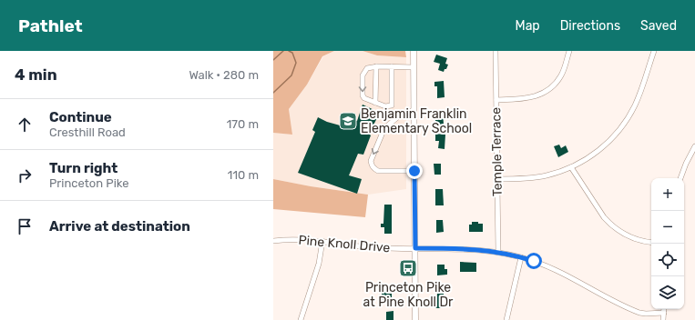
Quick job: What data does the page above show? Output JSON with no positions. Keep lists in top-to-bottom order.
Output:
{
  "streets": {
    "street": ["Temple Terrace", "Pine Knoll Drive"]
  },
  "crossings": [
    ["Temple Terrace", "Pine Knoll Drive"]
  ],
  "places": {
    "school or university": ["Benjamin Franklin Elementary School"],
    "bus stop": ["Princeton Pike at Pine Knoll Dr"]
  },
  "page": {
    "header": "Pathlet",
    "nav": ["Map", "Directions", "Saved"],
    "heading": ["4 min", "Walk · 280 m"],
    "list": [
      ["Continue", "Cresthill Road", "170 m"],
      ["Turn right", "Princeton Pike", "110 m"],
      "Arrive at destination"
    ],
    "map_buttons": ["+", "−"]
  }
}
